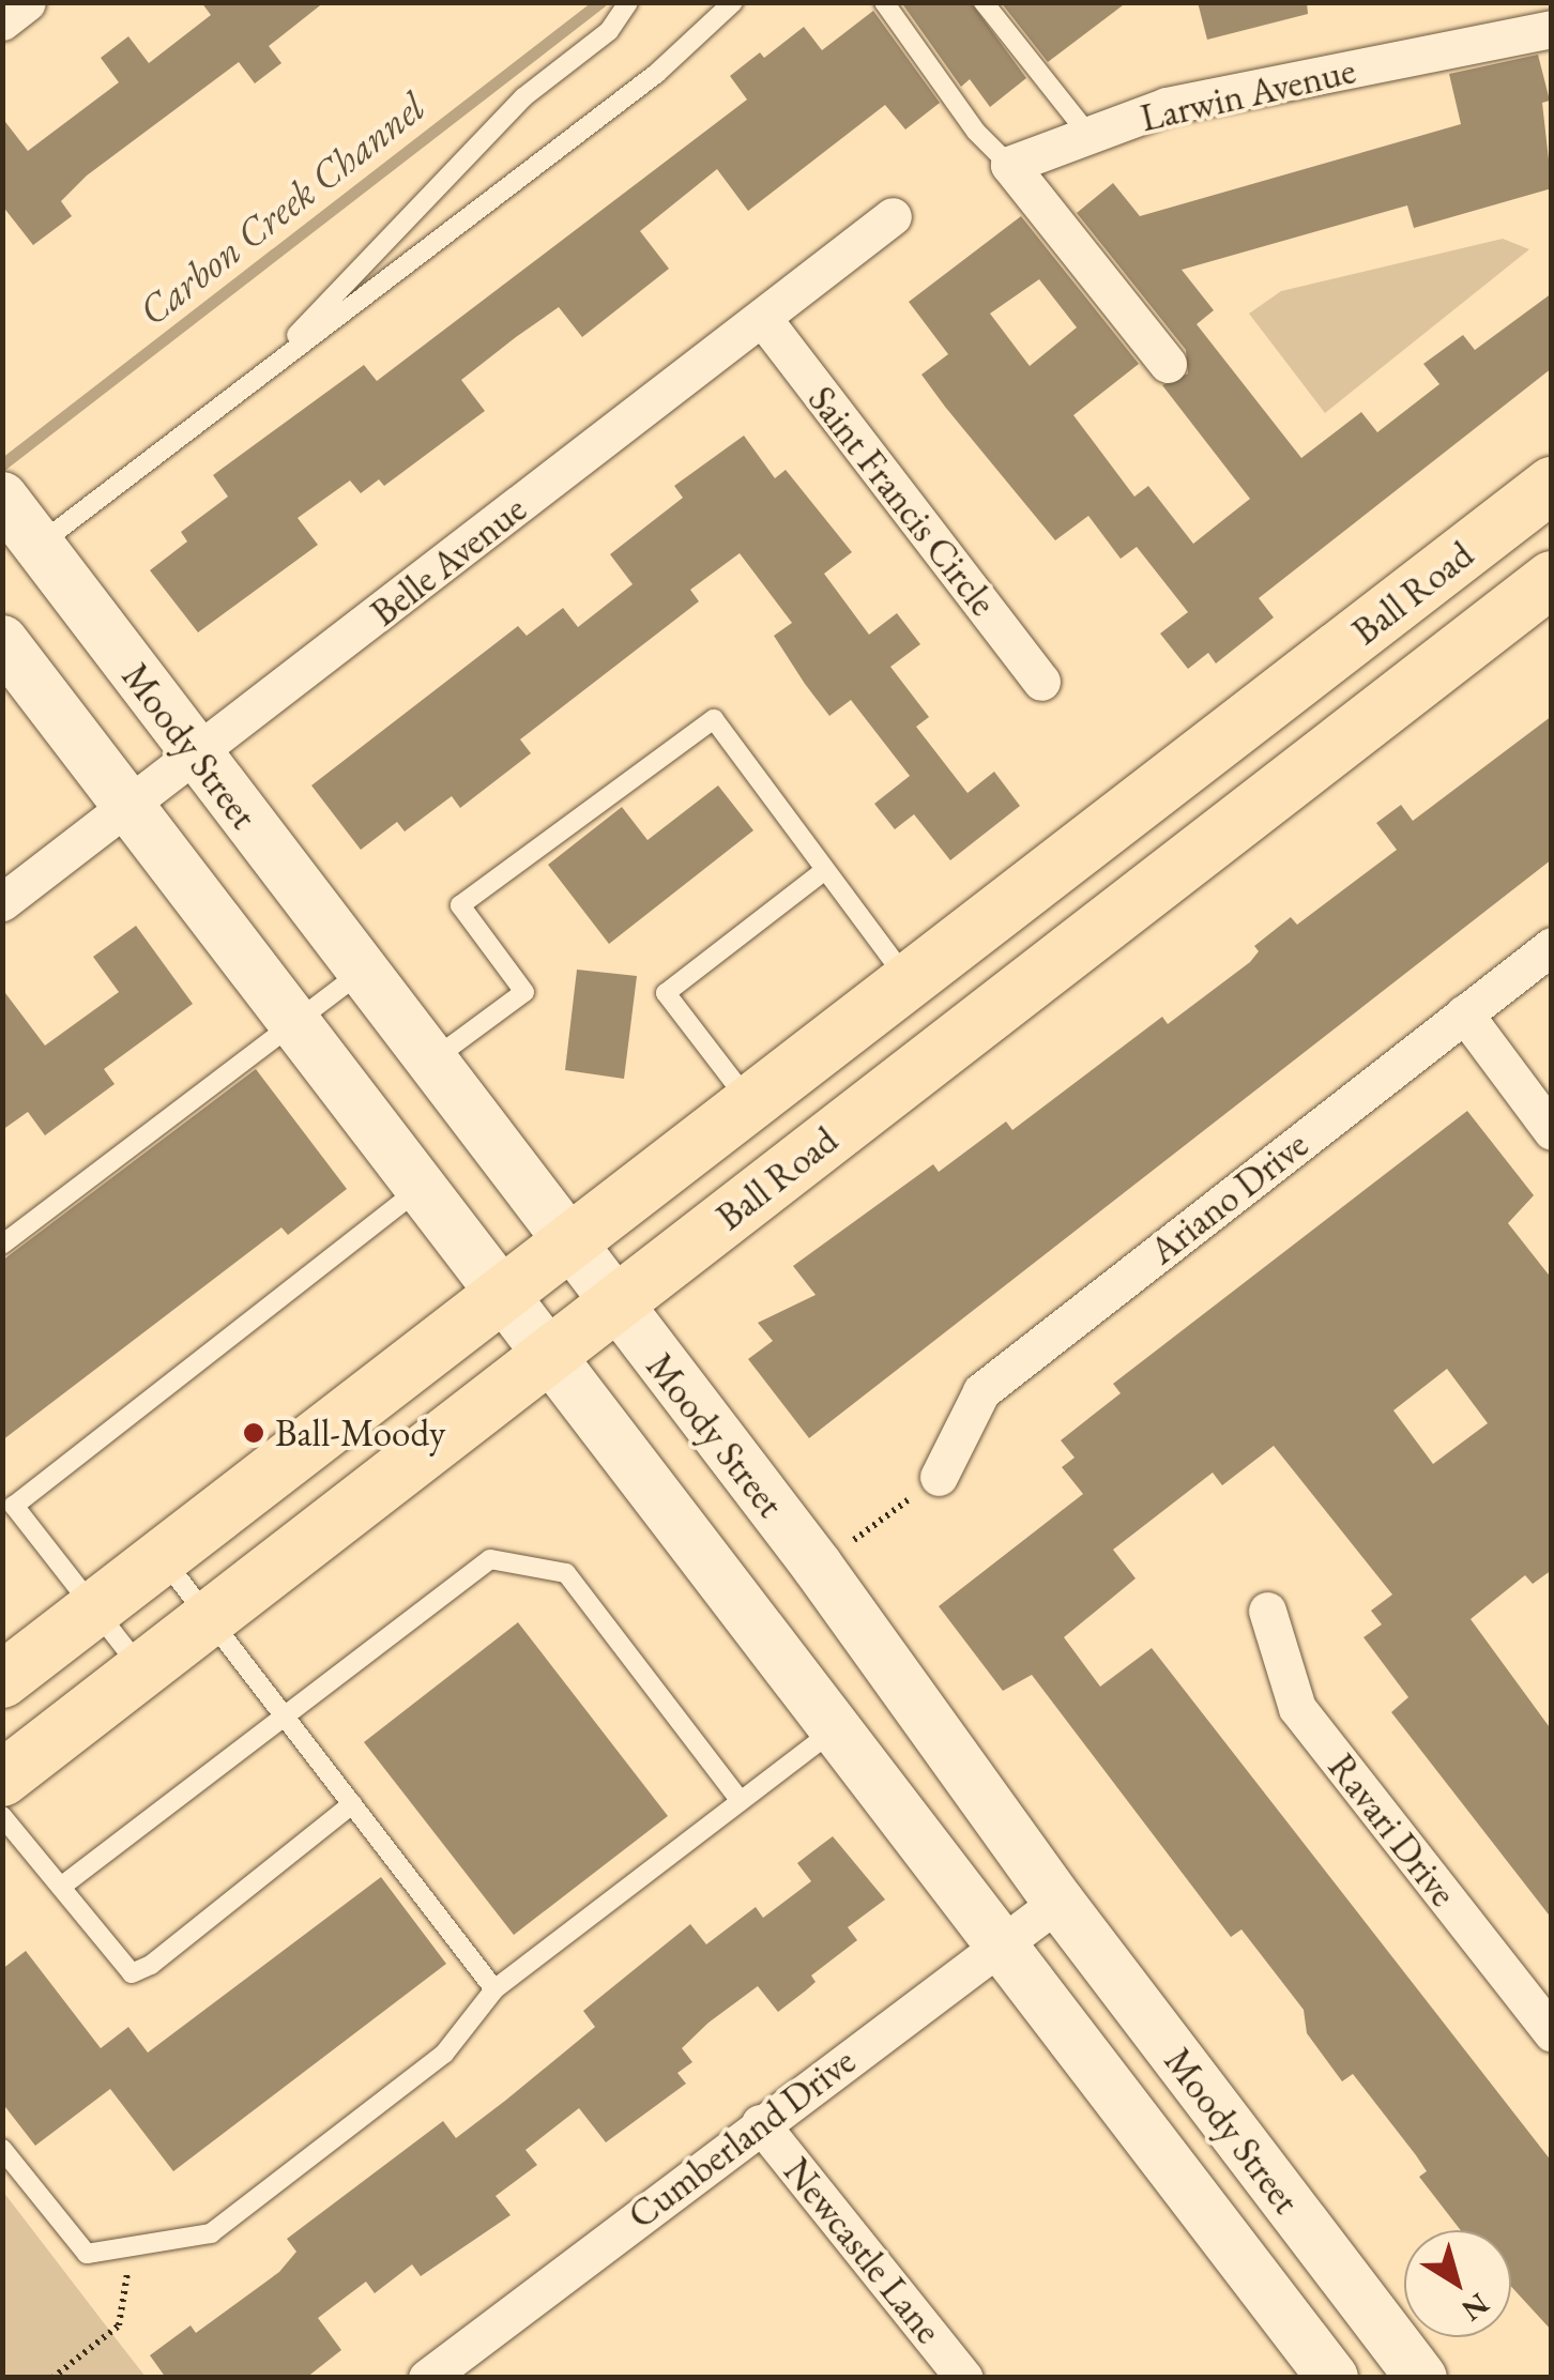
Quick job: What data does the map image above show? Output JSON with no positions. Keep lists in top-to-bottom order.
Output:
{
  "streets": {
    "main road": ["Ball Road", "Moody Street"],
    "street": [
      "Larwin Avenue",
      "Saint Francis Circle",
      "Belle Avenue",
      "Ariano Drive",
      "Ravari Drive",
      "Cumberland Drive",
      "Newcastle Lane"
    ]
  },
  "crossings": [
    ["Saint Francis Circle", "Belle Avenue"],
    ["Belle Avenue", "Moody Street"],
    ["Ball Road", "Moody Street"],
    ["Moody Street", "Cumberland Drive"],
    ["Cumberland Drive", "Newcastle Lane"]
  ],
  "water": ["Carbon Creek Channel"],
  "places": ["Ball-Moody"],
  "north": "bottom right"
}
